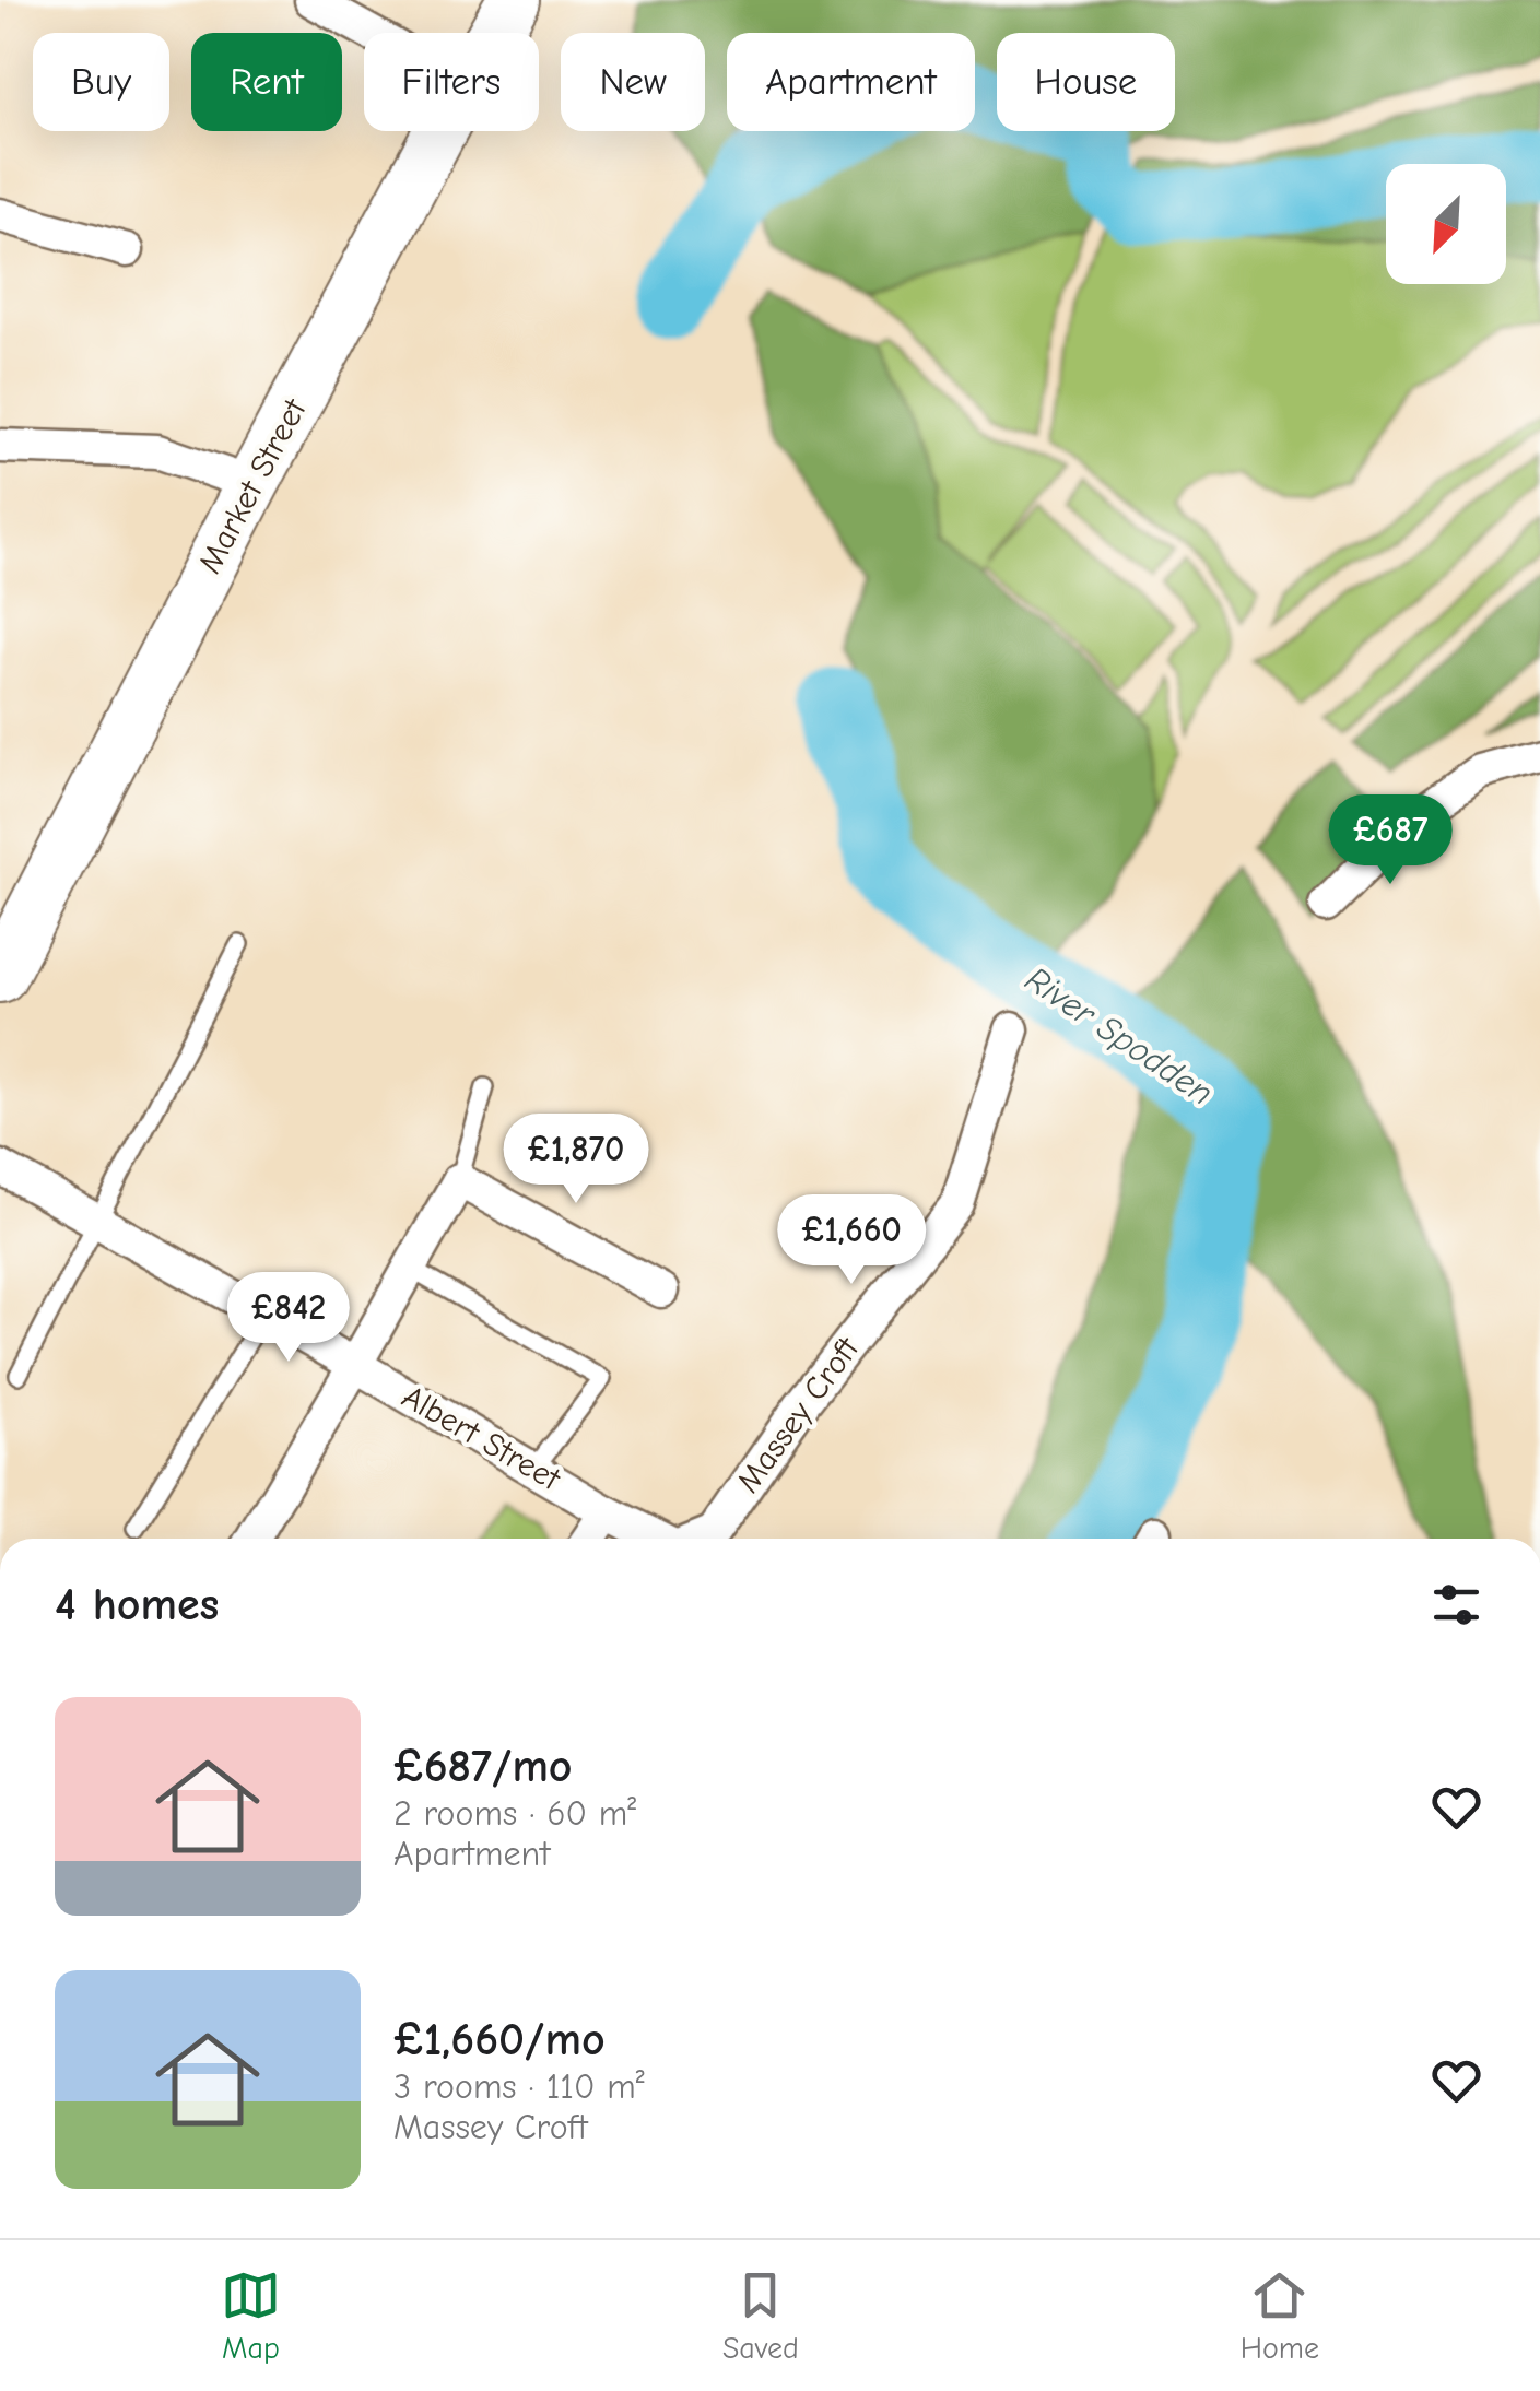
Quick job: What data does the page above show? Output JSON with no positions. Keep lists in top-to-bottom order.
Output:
{
  "streets": {
    "main road": ["Market Street"],
    "street": ["Massey Croft", "Albert Street"]
  },
  "water": ["River Spodden"],
  "north": "bottom left",
  "page": {
    "chip": [
      "Buy",
      "Rent",
      "Filters",
      "New",
      "Apartment",
      "House"
    ],
    "price": [
      "£687",
      "£1,870",
      "£1,660",
      "£842"
    ],
    "heading": "4 homes",
    "list": [
      {
        "name": "£687/mo",
        "note": "2 rooms · 60 m² · Apartment"
      },
      {
        "name": "£1,660/mo",
        "note": "3 rooms · 110 m² · Massey Croft"
      }
    ],
    "tabs": ["Map", "Saved", "Home"]
  }
}
